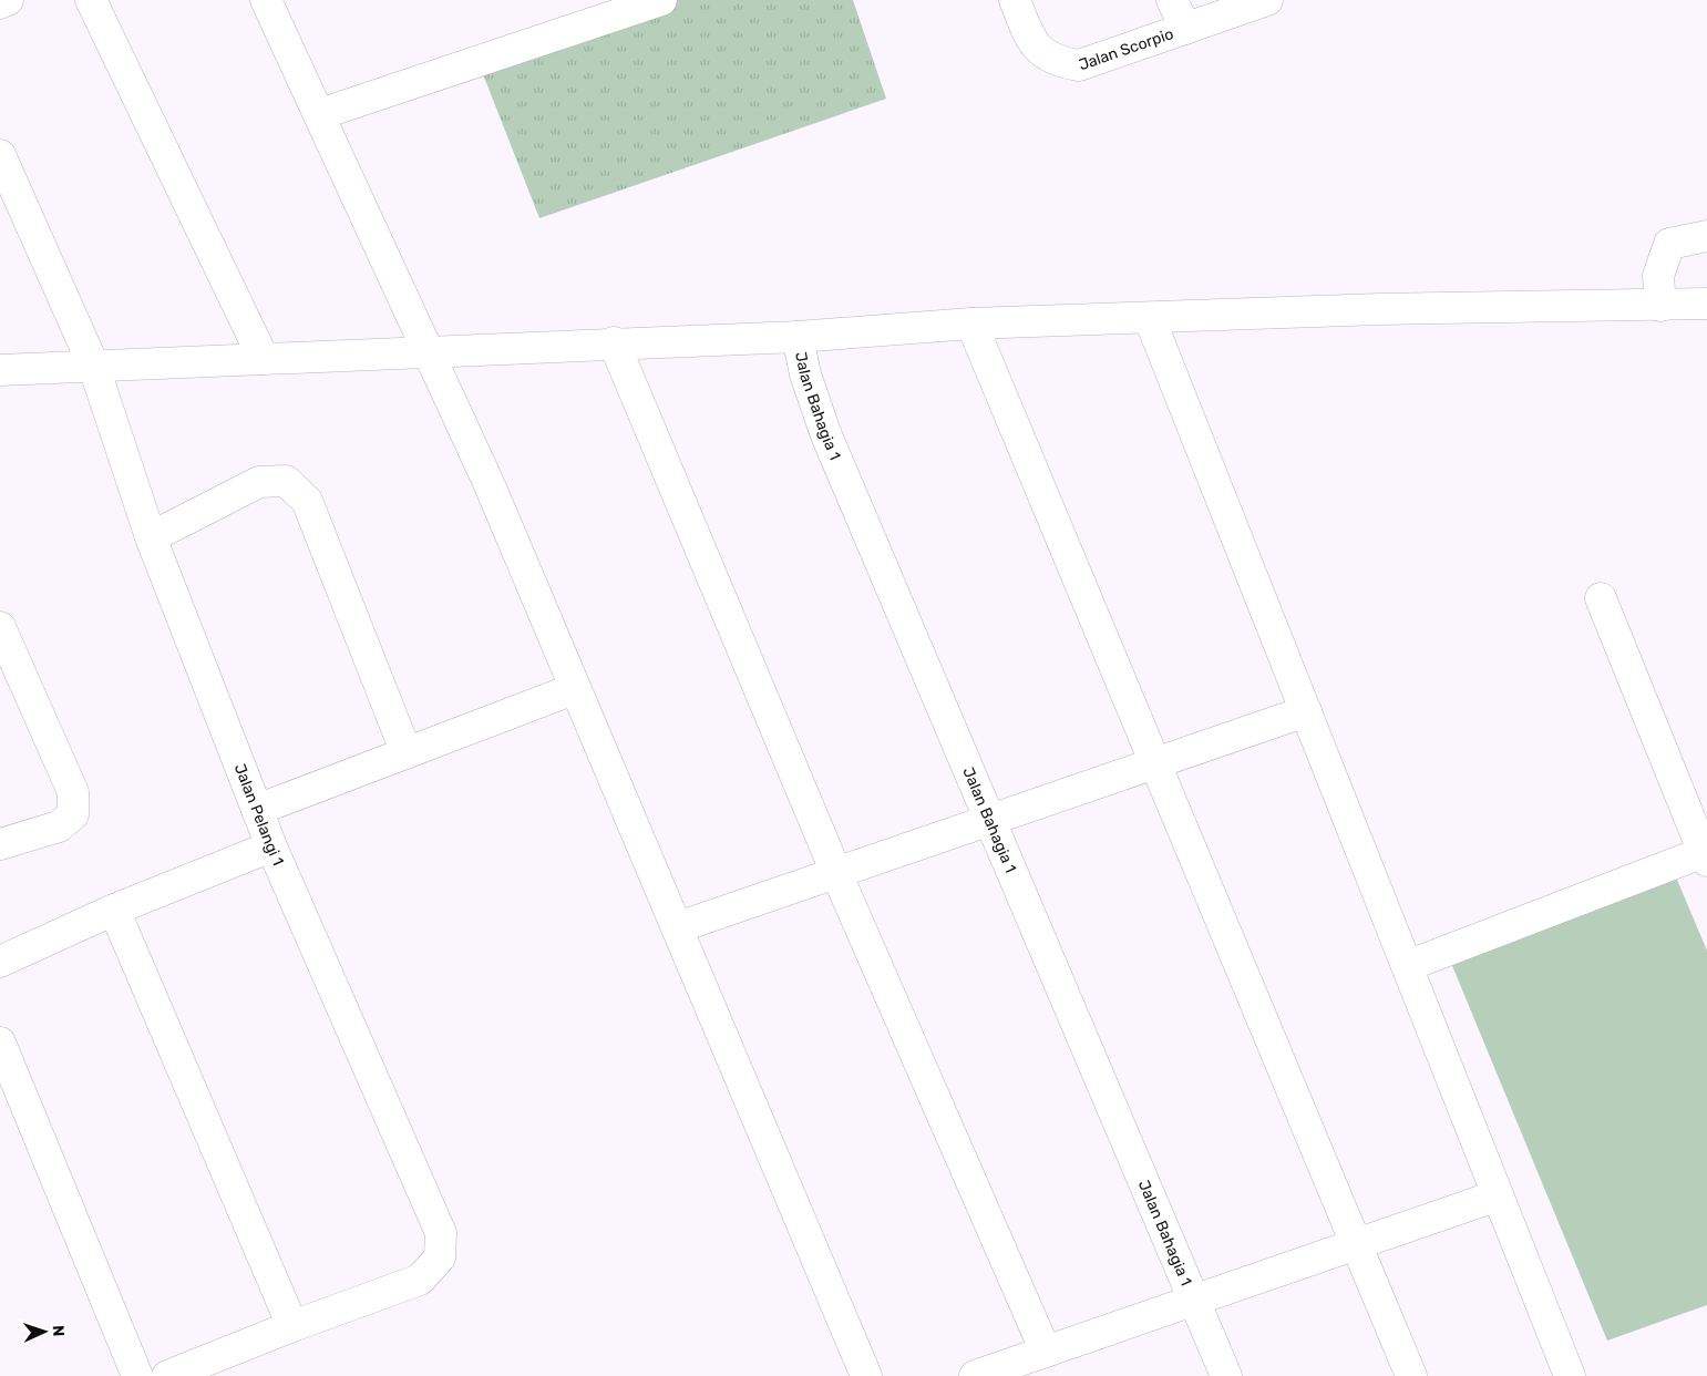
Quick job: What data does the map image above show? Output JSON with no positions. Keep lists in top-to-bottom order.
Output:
{
  "streets": {
    "street": ["Jalan Scorpio", "Jalan Bahagia 1", "Jalan Pelangi 1"]
  },
  "north": "right"
}
